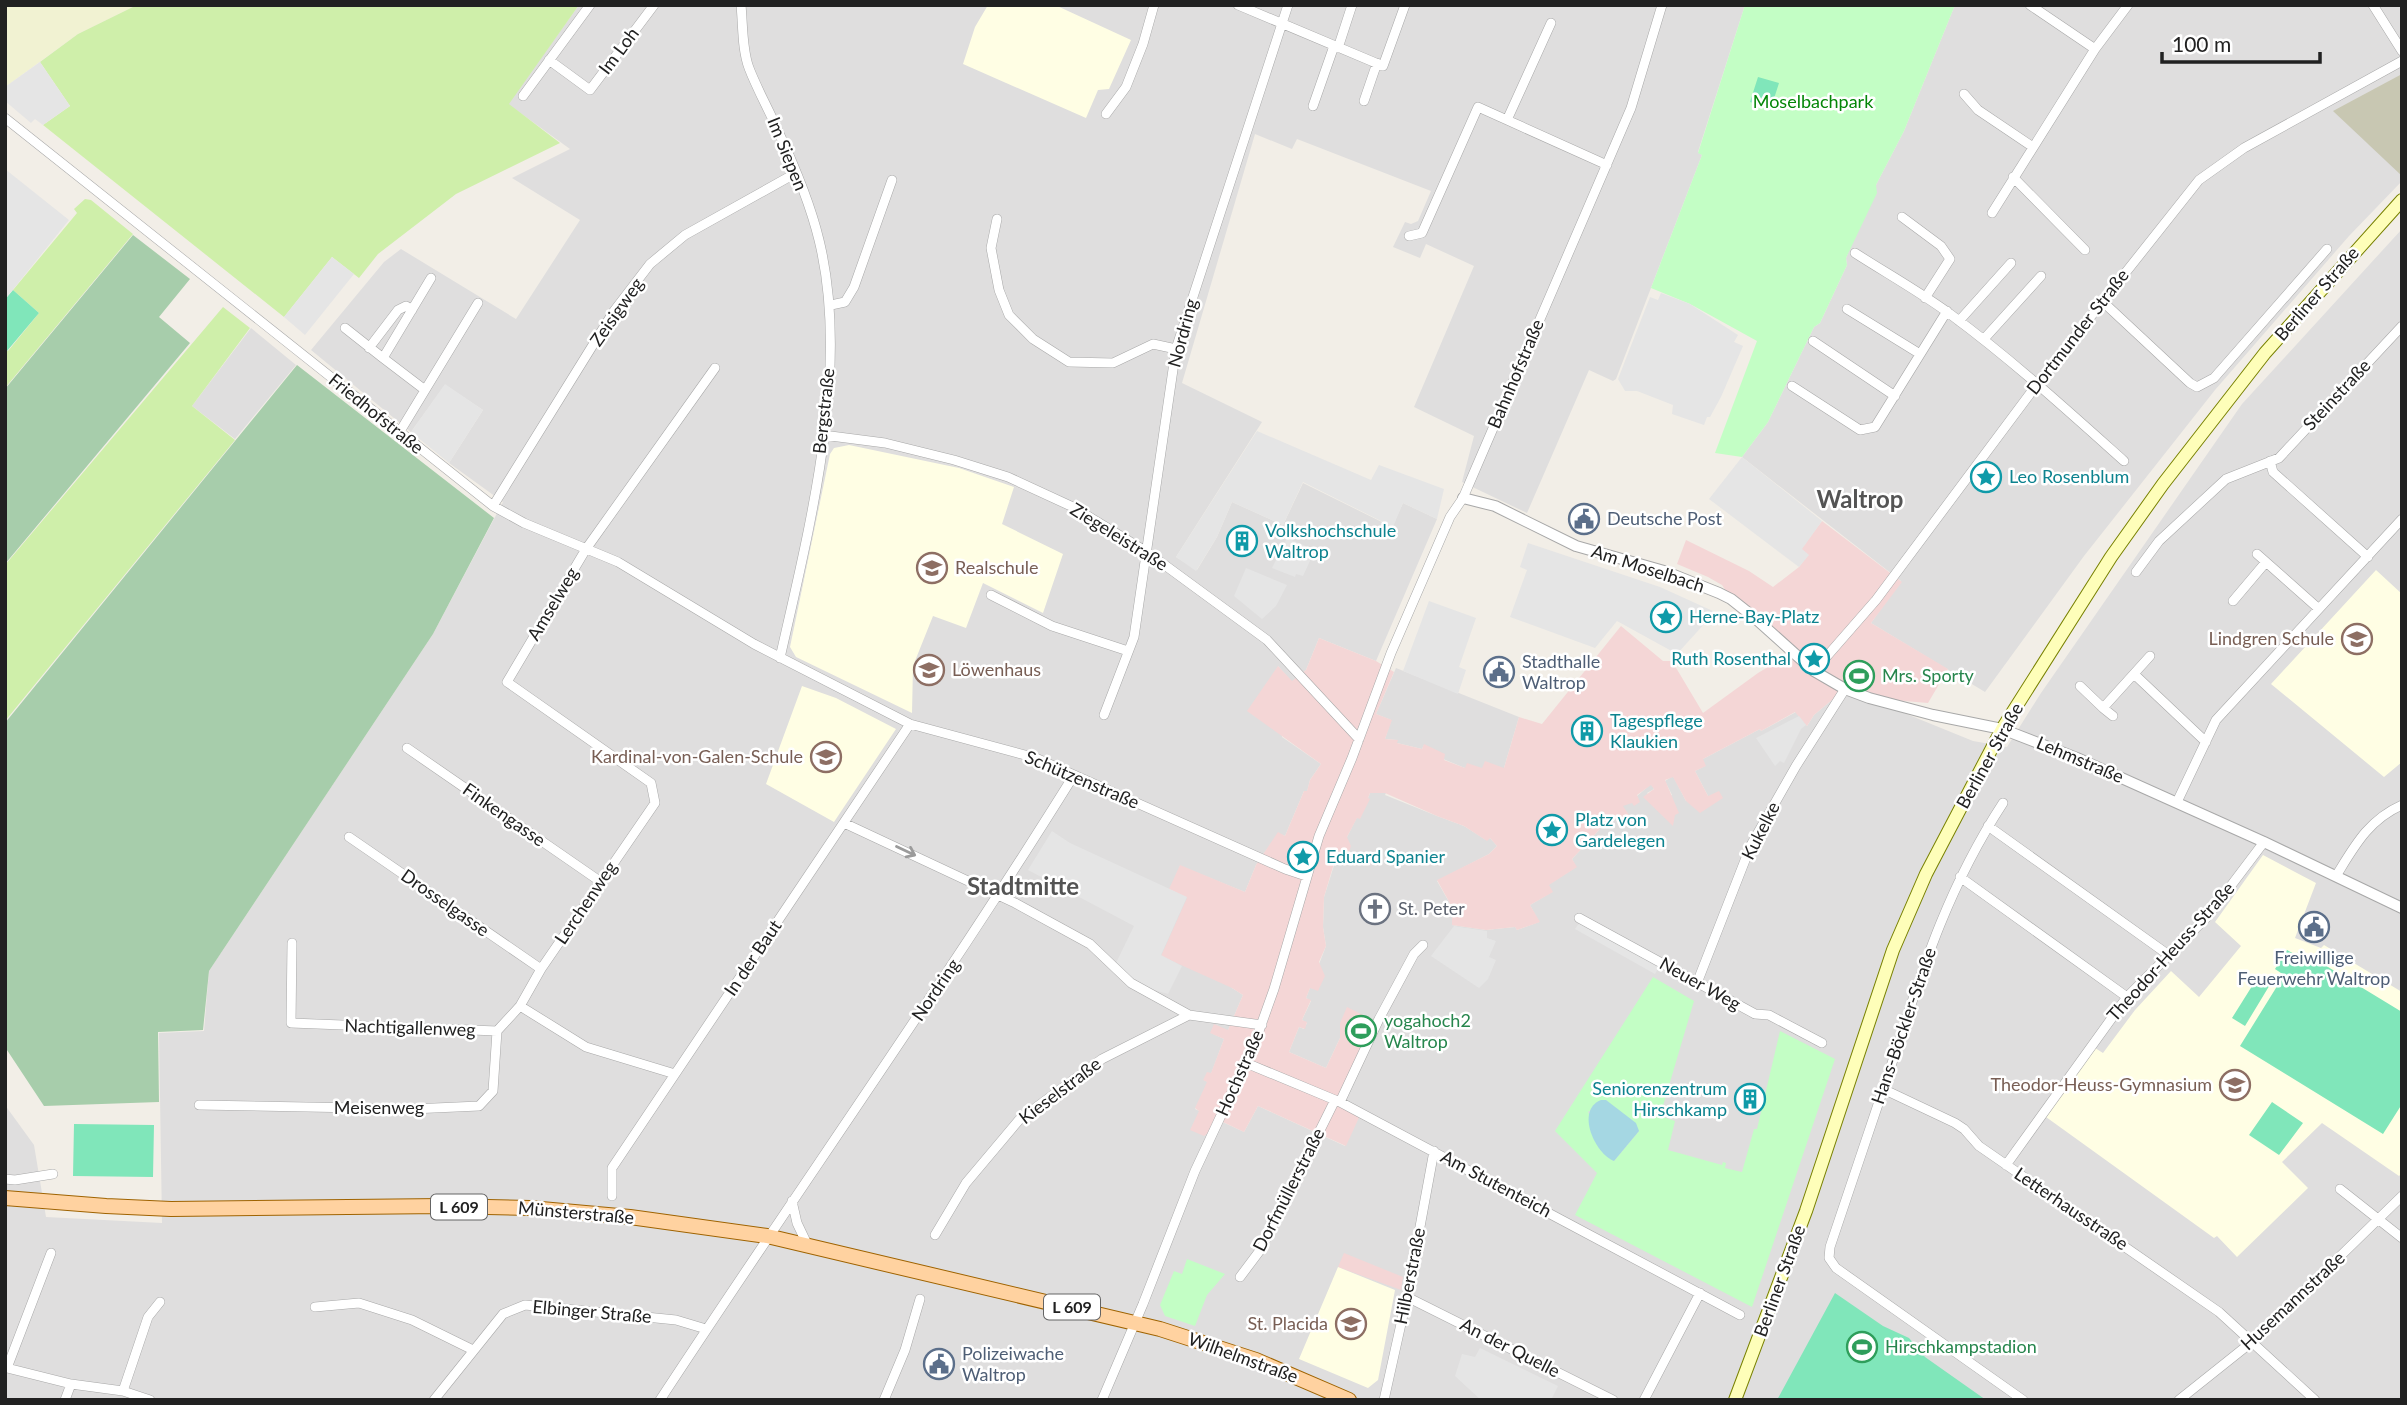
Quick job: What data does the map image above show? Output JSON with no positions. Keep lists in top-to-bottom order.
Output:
{
  "streets": {
    "main road": [
      "Berliner Straße",
      "L 609",
      "Münsterstraße",
      "Wilhelmstraße"
    ],
    "street": [
      "Im Loh",
      "Im Siepen",
      "Zeisigweg",
      "Dortmunder Straße",
      "Nordring",
      "Bahnhofstraße",
      "Steinstraße",
      "Bergstraße",
      "Friedhofstraße",
      "Ziegeleistraße",
      "Am Moselbach",
      "Amselweg",
      "Lehmstraße",
      "Schützenstraße",
      "Finkengasse",
      "Kukelke",
      "Drosselgasse",
      "Lerchenweg",
      "Theodor-Heuss-Straße",
      "In der Baut",
      "Neuer Weg",
      "Hans-Böckler-Straße",
      "Nachtigallenweg",
      "Hochstraße",
      "Kieselstraße",
      "Meisenweg",
      "Am Stutenteich",
      "Dorfmüllerstraße",
      "Letterhausstraße",
      "Hilberstraße",
      "Husemannstraße",
      "Elbinger Straße",
      "An der Quelle"
    ]
  },
  "crossings": [
    ["Im Siepen", "Zeisigweg"],
    ["Im Siepen", "Bergstraße"],
    ["Berliner Straße", "Lehmstraße"],
    ["Zeisigweg", "Friedhofstraße"],
    ["Dortmunder Straße", "Am Moselbach"],
    ["Dortmunder Straße", "Lehmstraße"],
    ["Nordring", "Ziegeleistraße"],
    ["Nordring", "Schützenstraße"],
    ["Nordring", "Münsterstraße"],
    ["Nordring", "Elbinger Straße"],
    ["Bahnhofstraße", "Ziegeleistraße"],
    ["Bahnhofstraße", "Am Moselbach"],
    ["Bahnhofstraße", "Hochstraße"],
    ["Bergstraße", "Friedhofstraße"],
    ["Bergstraße", "Ziegeleistraße"],
    ["Bergstraße", "Schützenstraße"],
    ["Friedhofstraße", "Amselweg"],
    ["Friedhofstraße", "Schützenstraße"],
    ["Ziegeleistraße", "Hochstraße"],
    ["Am Moselbach", "Lehmstraße"],
    ["Amselweg", "Lerchenweg"],
    ["Lehmstraße", "Kukelke"],
    ["Lehmstraße", "Theodor-Heuss-Straße"],
    ["Schützenstraße", "In der Baut"],
    ["Schützenstraße", "Hochstraße"],
    ["Finkengasse", "Lerchenweg"],
    ["Kukelke", "Neuer Weg"],
    ["Drosselgasse", "Lerchenweg"],
    ["Lerchenweg", "Nachtigallenweg"],
    ["Theodor-Heuss-Straße", "Letterhausstraße"],
    ["Hans-Böckler-Straße", "Letterhausstraße"],
    ["Nachtigallenweg", "Meisenweg"],
    ["Hochstraße", "Am Stutenteich"],
    ["Hochstraße", "Münsterstraße"],
    ["Hochstraße", "Wilhelmstraße"],
    ["Am Stutenteich", "Dorfmüllerstraße"],
    ["Am Stutenteich", "Hilberstraße"],
    ["Letterhausstraße", "Husemannstraße"],
    ["Münsterstraße", "Wilhelmstraße"],
    ["Hilberstraße", "An der Quelle"]
  ],
  "districts": ["Waltrop", "Stadtmitte"],
  "parks": ["Moselbachpark"],
  "places": {
    "place": [
      "Leo Rosenblum",
      "Herne-Bay-Platz",
      "Ruth Rosenthal",
      "Platz von Gardelegen",
      "Eduard Spanier"
    ],
    "public building": [
      "Deutsche Post",
      "Stadthalle Waltrop",
      "Freiwillige Feuerwehr Waltrop",
      "Polizeiwache Waltrop"
    ],
    "building": ["Volkshochschule Waltrop", "Tagespflege Klaukien", "Seniorenzentrum Hirschkamp"],
    "school or university": [
      "Realschule",
      "Lindgren Schule",
      "Löwenhaus",
      "Kardinal-von-Galen-Schule",
      "Theodor-Heuss-Gymnasium",
      "St. Placida"
    ],
    "sports": ["Mrs. Sporty", "yogahoch2 Waltrop", "Hirschkampstadion"],
    "church": ["St. Peter"]
  },
  "scale_bar": "100 m"
}
